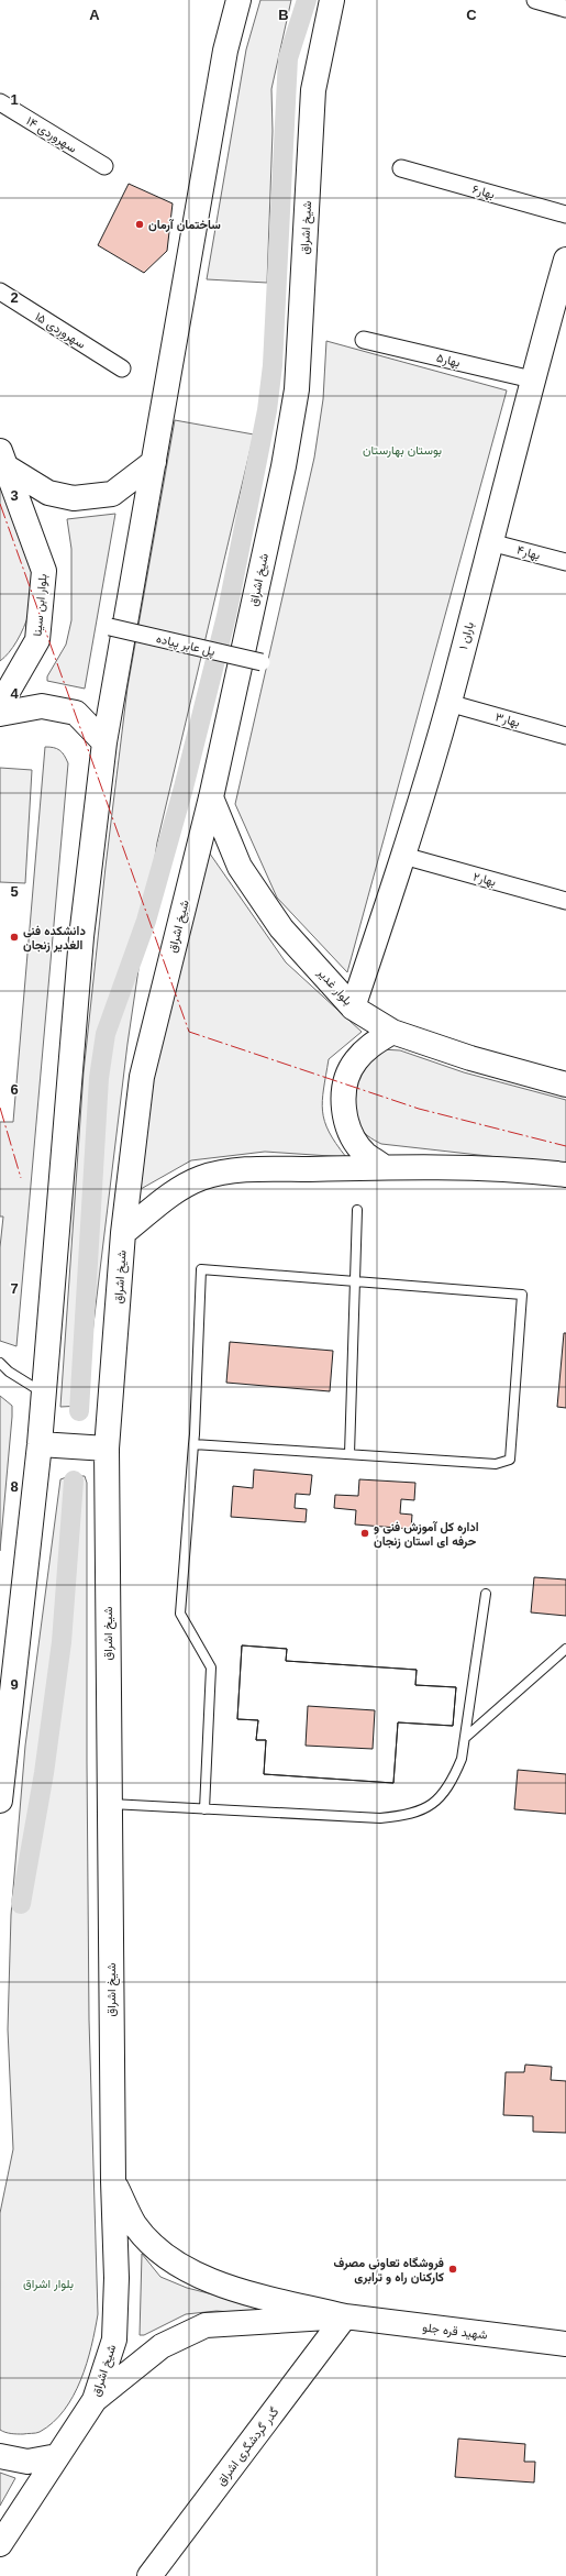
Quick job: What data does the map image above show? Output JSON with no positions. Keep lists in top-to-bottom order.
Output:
{
  "streets": {
    "main road": [
      "شیخ اشراق",
      "بلوار ابن سینا",
      "باران ۱",
      "بلوار غدیر",
      "شهید قره جلو",
      "گدر گردشگری اشراق"
    ],
    "street": [
      "سهروردی ۱۴",
      "بهار۶",
      "سهروردی ۱۵",
      "بهار۵",
      "بهار۴",
      "پل عابر پیاده",
      "بهار۳",
      "بهار۲"
    ]
  },
  "crossings": [
    ["شیخ اشراق", "بلوار غدیر"],
    ["بهار۵", "باران ۱"],
    ["بهار۴", "باران ۱"],
    ["باران ۱", "بهار۳"],
    ["باران ۱", "بهار۲"],
    ["باران ۱", "بلوار غدیر"],
    ["شهید قره جلو", "گدر گردشگری اشراق"]
  ],
  "parks": ["بوستان بهارستان", "بلوار اشراق"],
  "places": [
    "ساختمان آرمان",
    "دانشکده فنی الغدیر زنجان",
    "اداره کل آموزش فنی و حرفه ای استان زنجان",
    "فروشگاه تعاونی مصرف کارکنان راه و ترابری"
  ],
  "grid": {
    "columns": ["A", "B", "C"],
    "rows": [
      "1",
      "2",
      "3",
      "4",
      "5",
      "6",
      "7",
      "8",
      "9"
    ]
  }
}
